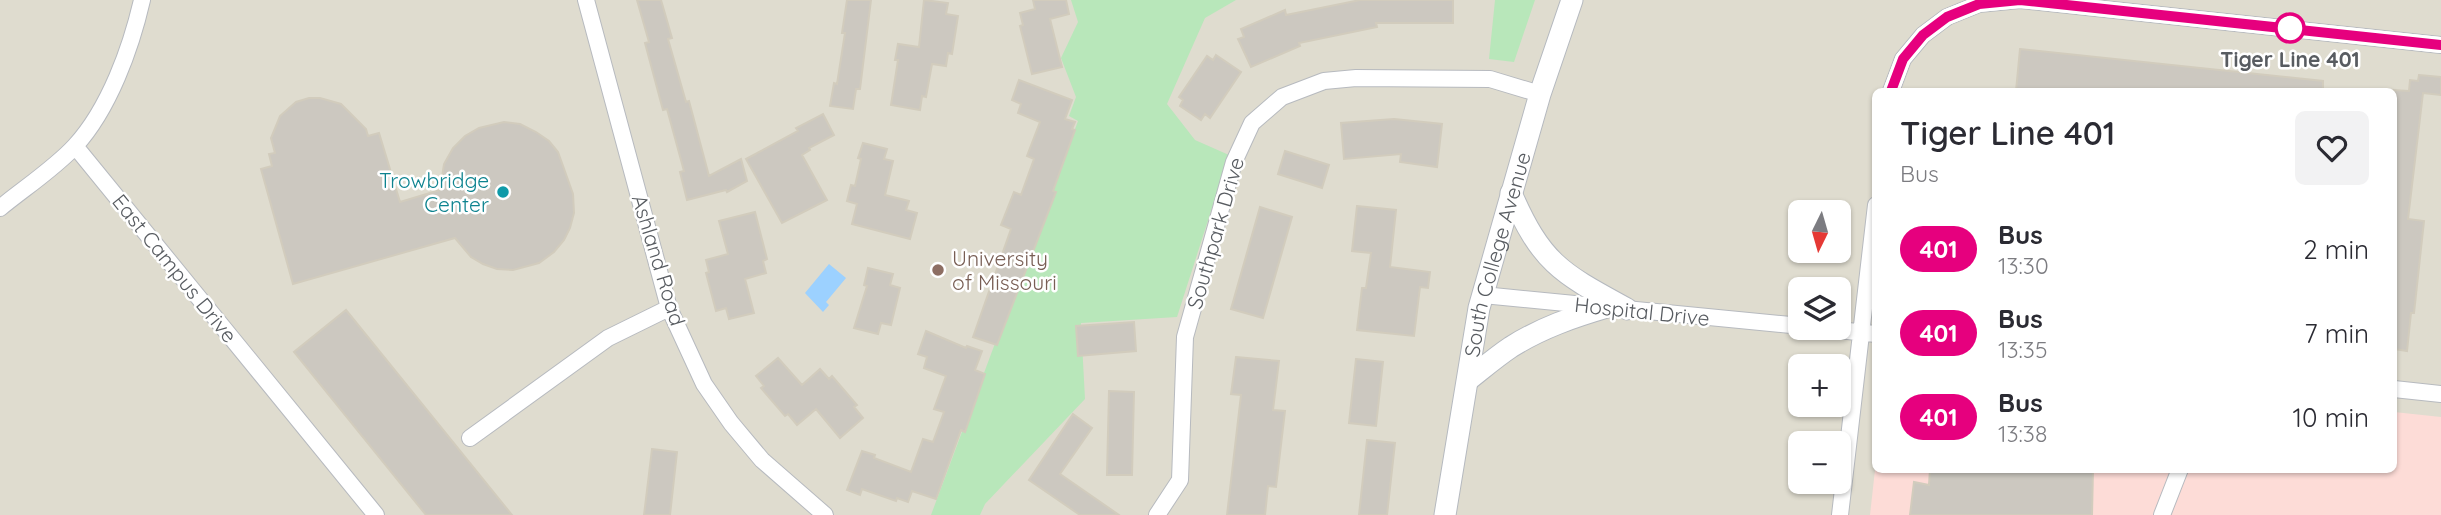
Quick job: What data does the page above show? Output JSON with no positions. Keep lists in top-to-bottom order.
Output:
{
  "streets": {
    "main road": ["South College Avenue"],
    "street": [
      "Southpark Drive",
      "Ashland Road",
      "East Campus Drive",
      "Hospital Drive"
    ]
  },
  "crossings": [
    ["Southpark Drive", "South College Avenue"],
    ["South College Avenue", "Hospital Drive"]
  ],
  "places": ["Tiger Line 401", "Trowbridge Center", "University of Missouri"],
  "lines": ["bus line 401"],
  "north": "bottom",
  "page": {
    "heading": ["Tiger Line 401", "Bus"],
    "map_buttons": ["+", "−"],
    "list": [
      {
        "mark": "401",
        "name": "Bus",
        "note": "13:30",
        "value": "2 min"
      },
      {
        "mark": "401",
        "name": "Bus",
        "note": "13:35",
        "value": "7 min"
      },
      {
        "mark": "401",
        "name": "Bus",
        "note": "13:38",
        "value": "10 min"
      }
    ]
  }
}
